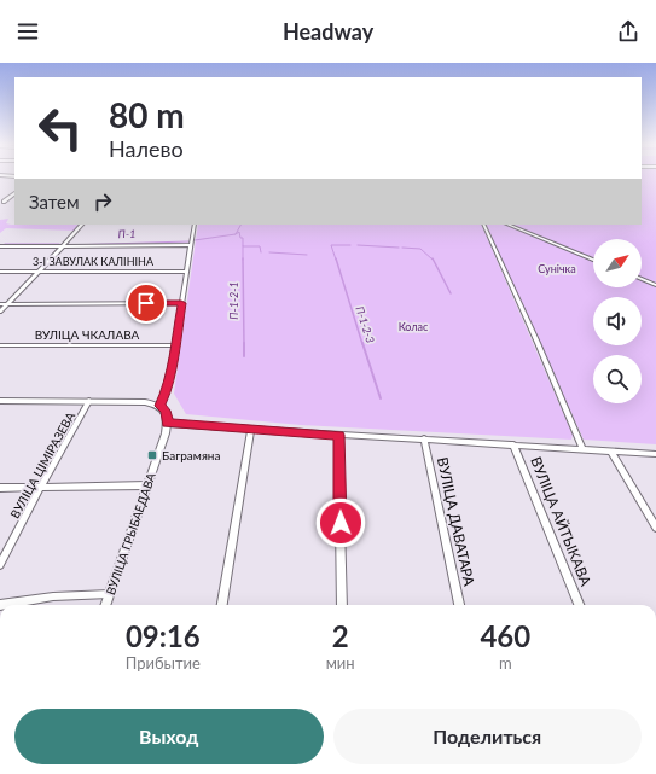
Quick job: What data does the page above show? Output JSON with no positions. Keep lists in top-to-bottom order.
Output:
{
  "streets": {
    "street": [
      "3-І ЗАВУЛАК КАЛІНІНА",
      "ВУЛІЦА ЧКАЛАВА",
      "ВУЛІЦА ЦІМІРАЗЕВА",
      "ВУЛІЦА ДАВАТАРА",
      "ВУЛІЦА АЙТЫКАВА",
      "ВУЛІЦА ГРЫБАЕДАВА"
    ]
  },
  "water": ["П-1", "П-1-2-1", "П-1-2-3"],
  "parks": ["Сунічка", "Колас"],
  "places": {
    "transit": ["Баграмяна"]
  },
  "north": "top right",
  "page": {
    "header": "Headway",
    "turn": ["80 m", "Налево"],
    "then": "Затем",
    "eta": [
      "09:16",
      "Прибытие",
      "2",
      "мин",
      "460",
      "m"
    ],
    "buttons": ["Выход", "Поделиться"]
  }
}
